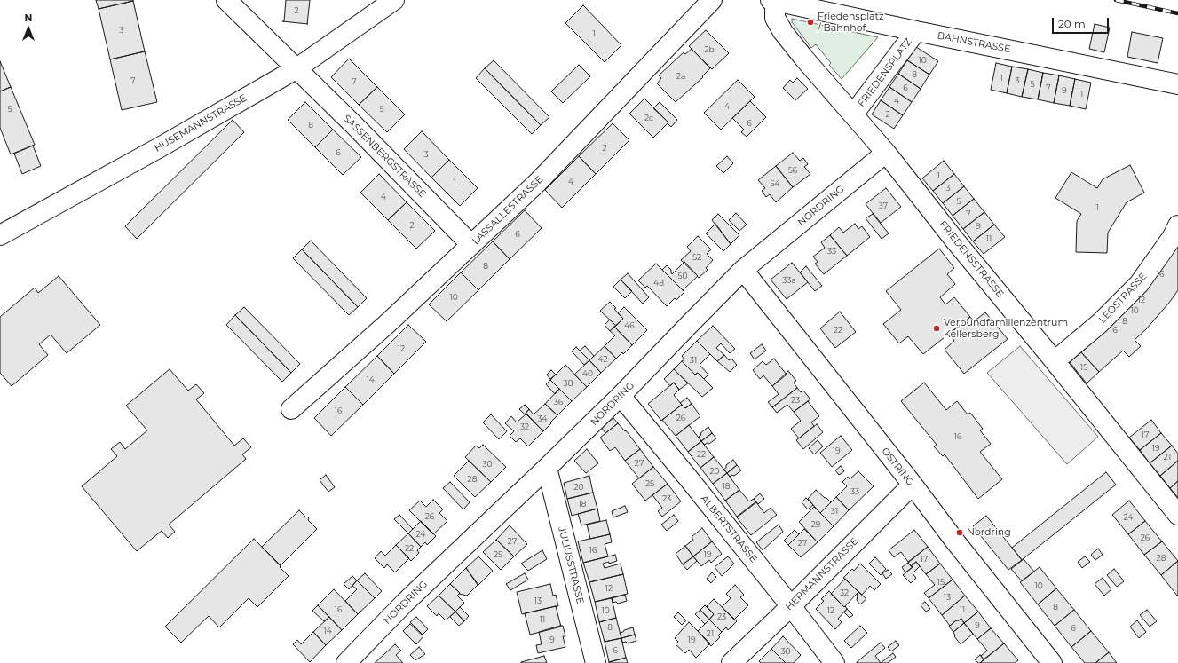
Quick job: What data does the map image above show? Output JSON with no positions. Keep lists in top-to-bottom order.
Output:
{
  "streets": {
    "street": [
      "BAHNSTRASSE",
      "FRIEDENSPLATZ",
      "HUSEMANNSTRASSE",
      "SASSENBERGSTRASSE",
      "NORDRING",
      "LASSALLESTRASSE",
      "FRIEDENSSTRASSE",
      "LEOSTRASSE",
      "OSTRING",
      "ALBERTSTRASSE",
      "JULIUSSTRASSE",
      "HERMANNSTRASSE"
    ]
  },
  "crossings": [
    ["BAHNSTRASSE", "FRIEDENSPLATZ"],
    ["BAHNSTRASSE", "FRIEDENSSTRASSE"],
    ["FRIEDENSPLATZ", "FRIEDENSSTRASSE"],
    ["HUSEMANNSTRASSE", "SASSENBERGSTRASSE"],
    ["SASSENBERGSTRASSE", "LASSALLESTRASSE"],
    ["NORDRING", "FRIEDENSSTRASSE"],
    ["NORDRING", "OSTRING"],
    ["NORDRING", "ALBERTSTRASSE"],
    ["NORDRING", "JULIUSSTRASSE"],
    ["FRIEDENSSTRASSE", "LEOSTRASSE"],
    ["OSTRING", "HERMANNSTRASSE"],
    ["ALBERTSTRASSE", "HERMANNSTRASSE"]
  ],
  "places": ["Friedensplatz / Bahnhof", "Verbundfamilienzentrum Kellersberg", "Nordring"],
  "house_numbers": [
    "2",
    "3",
    "1",
    "2b",
    "10",
    "8",
    "2a",
    "1",
    "7",
    "3",
    "7",
    "5",
    "6",
    "7",
    "9",
    "11",
    "4",
    "4",
    "5",
    "5",
    "2",
    "2c",
    "6",
    "8",
    "2",
    "6",
    "3",
    "56",
    "1",
    "4",
    "1",
    "54",
    "3",
    "4",
    "5",
    "37",
    "1",
    "7",
    "2",
    "9",
    "6",
    "11",
    "33",
    "52",
    "8",
    "16",
    "50",
    "33a",
    "48",
    "10",
    "12",
    "10",
    "8",
    "46",
    "22",
    "6",
    "12",
    "42",
    "31",
    "15",
    "40",
    "14",
    "38",
    "23",
    "36",
    "16",
    "26",
    "34",
    "32",
    "17",
    "16",
    "19",
    "19",
    "22",
    "21",
    "27",
    "30",
    "20",
    "28",
    "25",
    "18",
    "20",
    "33",
    "23",
    "18",
    "31",
    "26",
    "24",
    "29",
    "24",
    "26",
    "27",
    "27",
    "22",
    "16",
    "25",
    "19",
    "28",
    "17",
    "15",
    "10",
    "12",
    "32",
    "13",
    "13",
    "8",
    "16",
    "11",
    "10",
    "12",
    "23",
    "11",
    "9",
    "8",
    "6",
    "14",
    "21",
    "9",
    "19",
    "6",
    "30"
  ],
  "scale_bar": "20 m",
  "north": "top"
}
